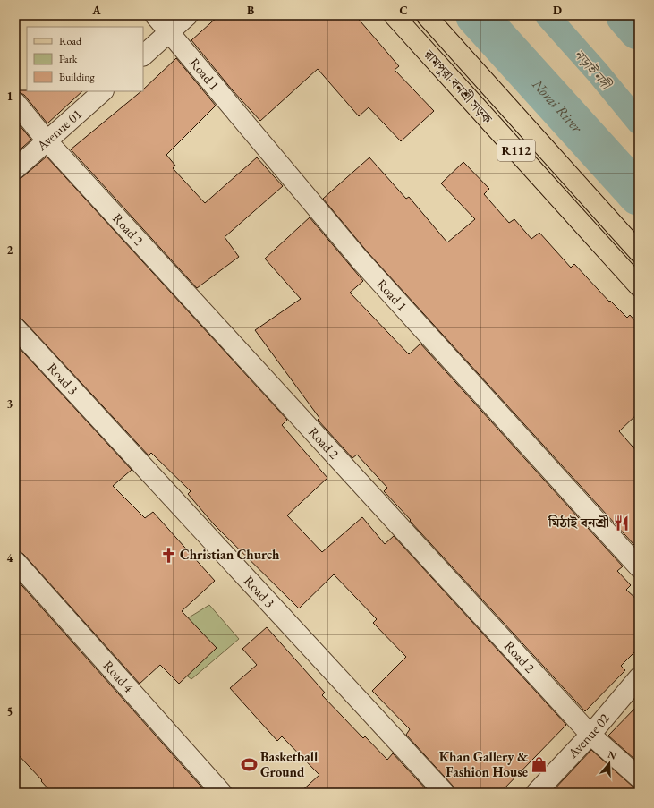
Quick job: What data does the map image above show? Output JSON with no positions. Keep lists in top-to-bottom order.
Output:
{
  "streets": {
    "main road": ["রামপুরা-বনশ্রী সড়ক", "R112"],
    "street": [
      "Road 1",
      "Avenue 01",
      "Road 2",
      "Road 3",
      "Road 4",
      "Avenue 02"
    ]
  },
  "crossings": [
    ["Avenue 01", "Road 2"],
    ["Road 2", "Avenue 02"]
  ],
  "water": ["নড়াই নদী", "Norai River"],
  "places": {
    "restaurant": ["মিঠাই বনশ্রী"],
    "church": ["Christian Church"],
    "sports": ["Basketball Ground"],
    "shop": ["Khan Gallery & Fashion House"]
  },
  "legend": ["Road", "Park", "Building"],
  "north": "top",
  "grid": {
    "columns": [
      "A",
      "B",
      "C",
      "D"
    ],
    "rows": [
      "1",
      "2",
      "3",
      "4",
      "5"
    ]
  }
}
